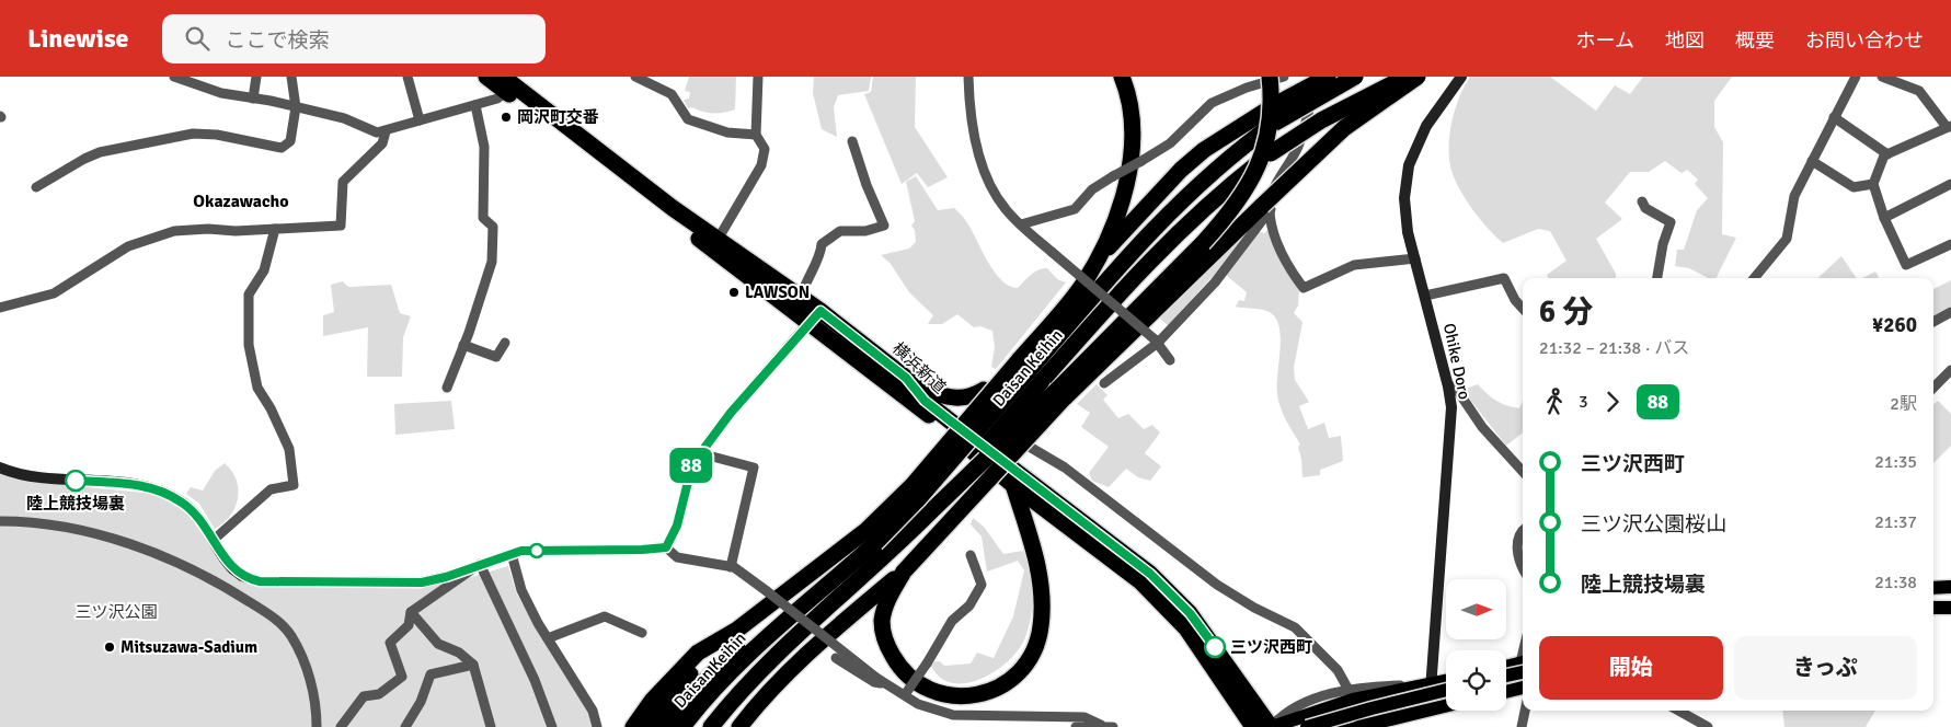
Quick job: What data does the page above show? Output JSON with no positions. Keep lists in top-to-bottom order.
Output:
{
  "streets": {
    "highway": ["横浜新道", "Daisan Keihin"],
    "street": ["Ohike Doro"]
  },
  "districts": ["Okazawacho"],
  "parks": ["三ツ沢公園"],
  "places": [
    "岡沢町交番",
    "LAWSON",
    "陸上競技場裏",
    "Mitsuzawa-Sadium",
    "三ツ沢西町"
  ],
  "lines": ["bus line 88"],
  "north": "right",
  "page": {
    "header": "Linewise",
    "search": "ここで検索",
    "nav": [
      "ホーム",
      "地図",
      "概要",
      "お問い合わせ"
    ],
    "on_map": "88",
    "heading": ["6 分", "21:32 – 21:38 · バス", "¥260"],
    "legs": ["3", "88", "2駅"],
    "list": [
      {
        "name": "三ツ沢西町",
        "value": "21:35"
      },
      {
        "name": "三ツ沢公園桜山",
        "value": "21:37"
      },
      {
        "name": "陸上競技場裏",
        "value": "21:38"
      }
    ],
    "buttons": ["開始", "きっぷ"]
  }
}
